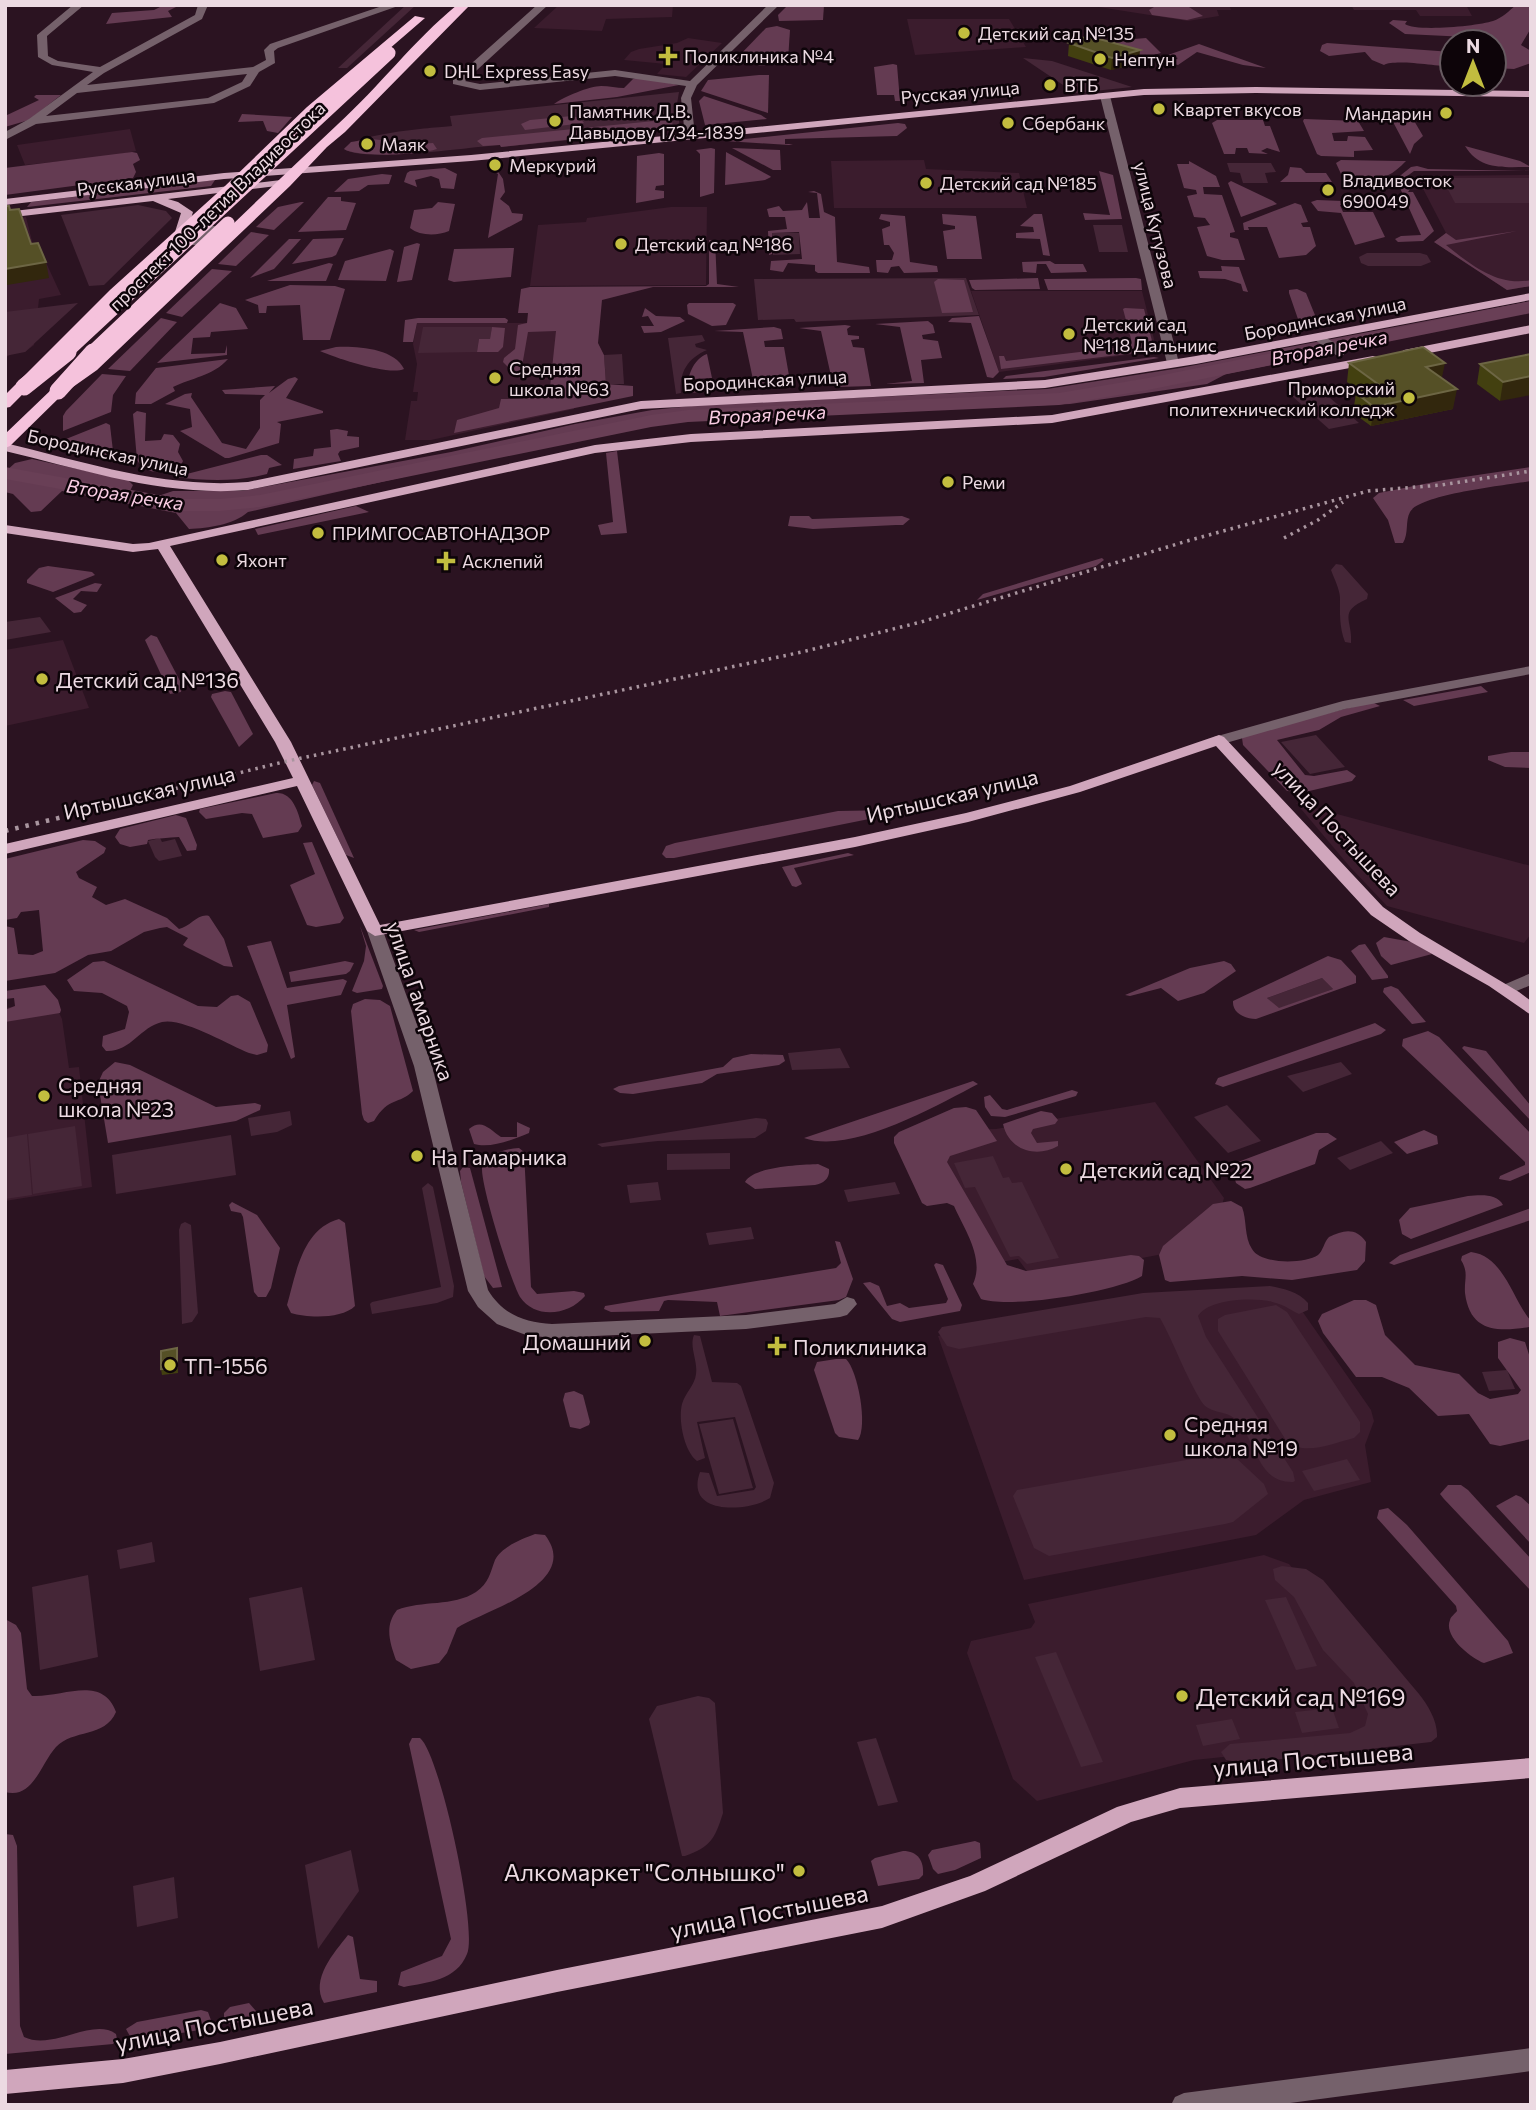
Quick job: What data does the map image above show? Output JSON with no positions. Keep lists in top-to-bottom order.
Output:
{
  "streets": {
    "highway": ["проспект 100-летия Владивостока"],
    "main road": [
      "Русская улица",
      "Бородинская улица",
      "Иртышская улица",
      "улица Постышева",
      "улица Гамарника"
    ],
    "street": ["улица Кутузова"]
  },
  "crossings": [
    ["Русская улица", "улица Кутузова"],
    ["проспект 100-летия Владивостока", "Бородинская улица"],
    ["улица Кутузова", "Бородинская улица"],
    ["Иртышская улица", "улица Постышева"],
    ["Иртышская улица", "улица Гамарника"]
  ],
  "water": ["Вторая речка"],
  "places": {
    "other": [
      "Детский сад №135",
      "Нептун",
      "DHL Express Easy",
      "ВТБ",
      "Квартет вкусов",
      "Мандарин",
      "Памятник Д.В. Давыдову 1734-1839",
      "Сбербанк",
      "Маяк",
      "Меркурий",
      "Детский сад №185",
      "Владивосток 690049",
      "Детский сад №186",
      "Детский сад №118 Дальниис",
      "Средняя школа №63",
      "Приморский политехнический колледж",
      "Реми",
      "ПРИМГОСАВТОНАДЗОР",
      "Яхонт",
      "Детский сад №136",
      "Средняя школа №23",
      "На Гамарника",
      "Детский сад №22",
      "Домашний",
      "ТП-1556",
      "Средняя школа №19",
      "Детский сад №169",
      "Алкомаркет \"Солнышко\""
    ],
    "health": ["Поликлиника №4", "Асклепий", "Поликлиника"]
  },
  "north": "top"
}
